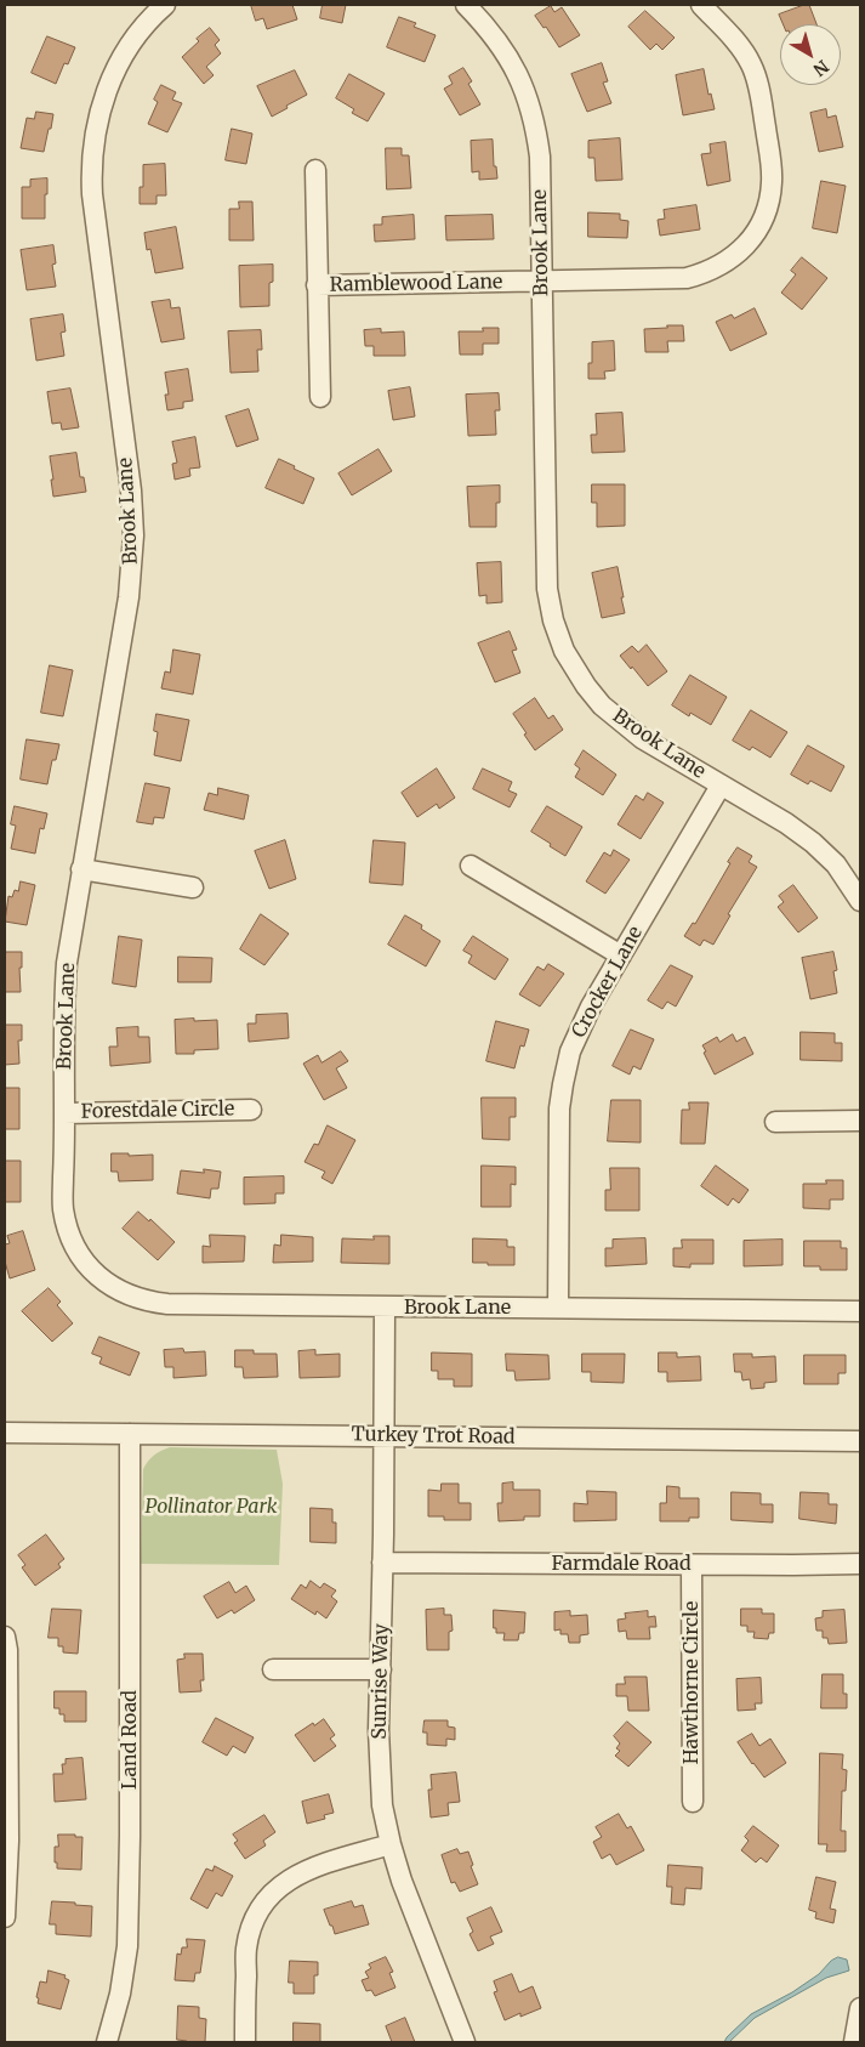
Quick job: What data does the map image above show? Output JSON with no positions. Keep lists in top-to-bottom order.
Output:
{
  "streets": {
    "street": [
      "Brook Lane",
      "Ramblewood Lane",
      "Crocker Lane",
      "Forestdale Circle",
      "Turkey Trot Road",
      "Farmdale Road",
      "Sunrise Way",
      "Hawthorne Circle",
      "Land Road"
    ]
  },
  "crossings": [
    ["Brook Lane", "Ramblewood Lane"],
    ["Brook Lane", "Crocker Lane"],
    ["Brook Lane", "Forestdale Circle"],
    ["Brook Lane", "Sunrise Way"],
    ["Turkey Trot Road", "Sunrise Way"],
    ["Turkey Trot Road", "Land Road"],
    ["Farmdale Road", "Sunrise Way"],
    ["Farmdale Road", "Hawthorne Circle"]
  ],
  "parks": ["Pollinator Park"],
  "north": "bottom right"
}
